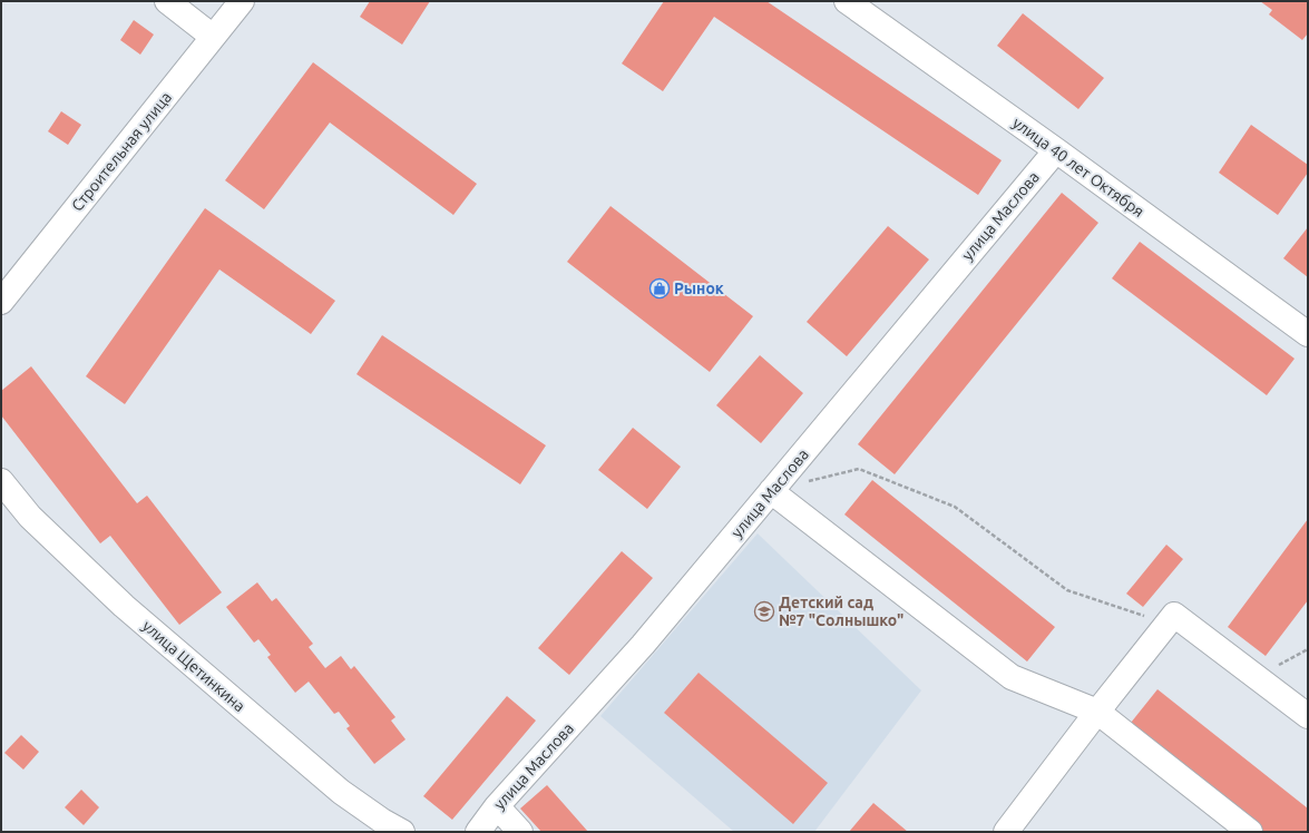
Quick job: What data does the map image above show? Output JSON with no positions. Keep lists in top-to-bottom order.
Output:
{
  "streets": {
    "street": [
      "Строительная улица",
      "улица 40 лет Октября",
      "улица Маслова",
      "улица Щетинкина"
    ]
  },
  "crossings": [
    ["улица 40 лет Октября", "улица Маслова"]
  ],
  "places": {
    "shop": ["Рынок"],
    "school or university": ["Детский сад №7 \"Солнышко\""]
  }
}
